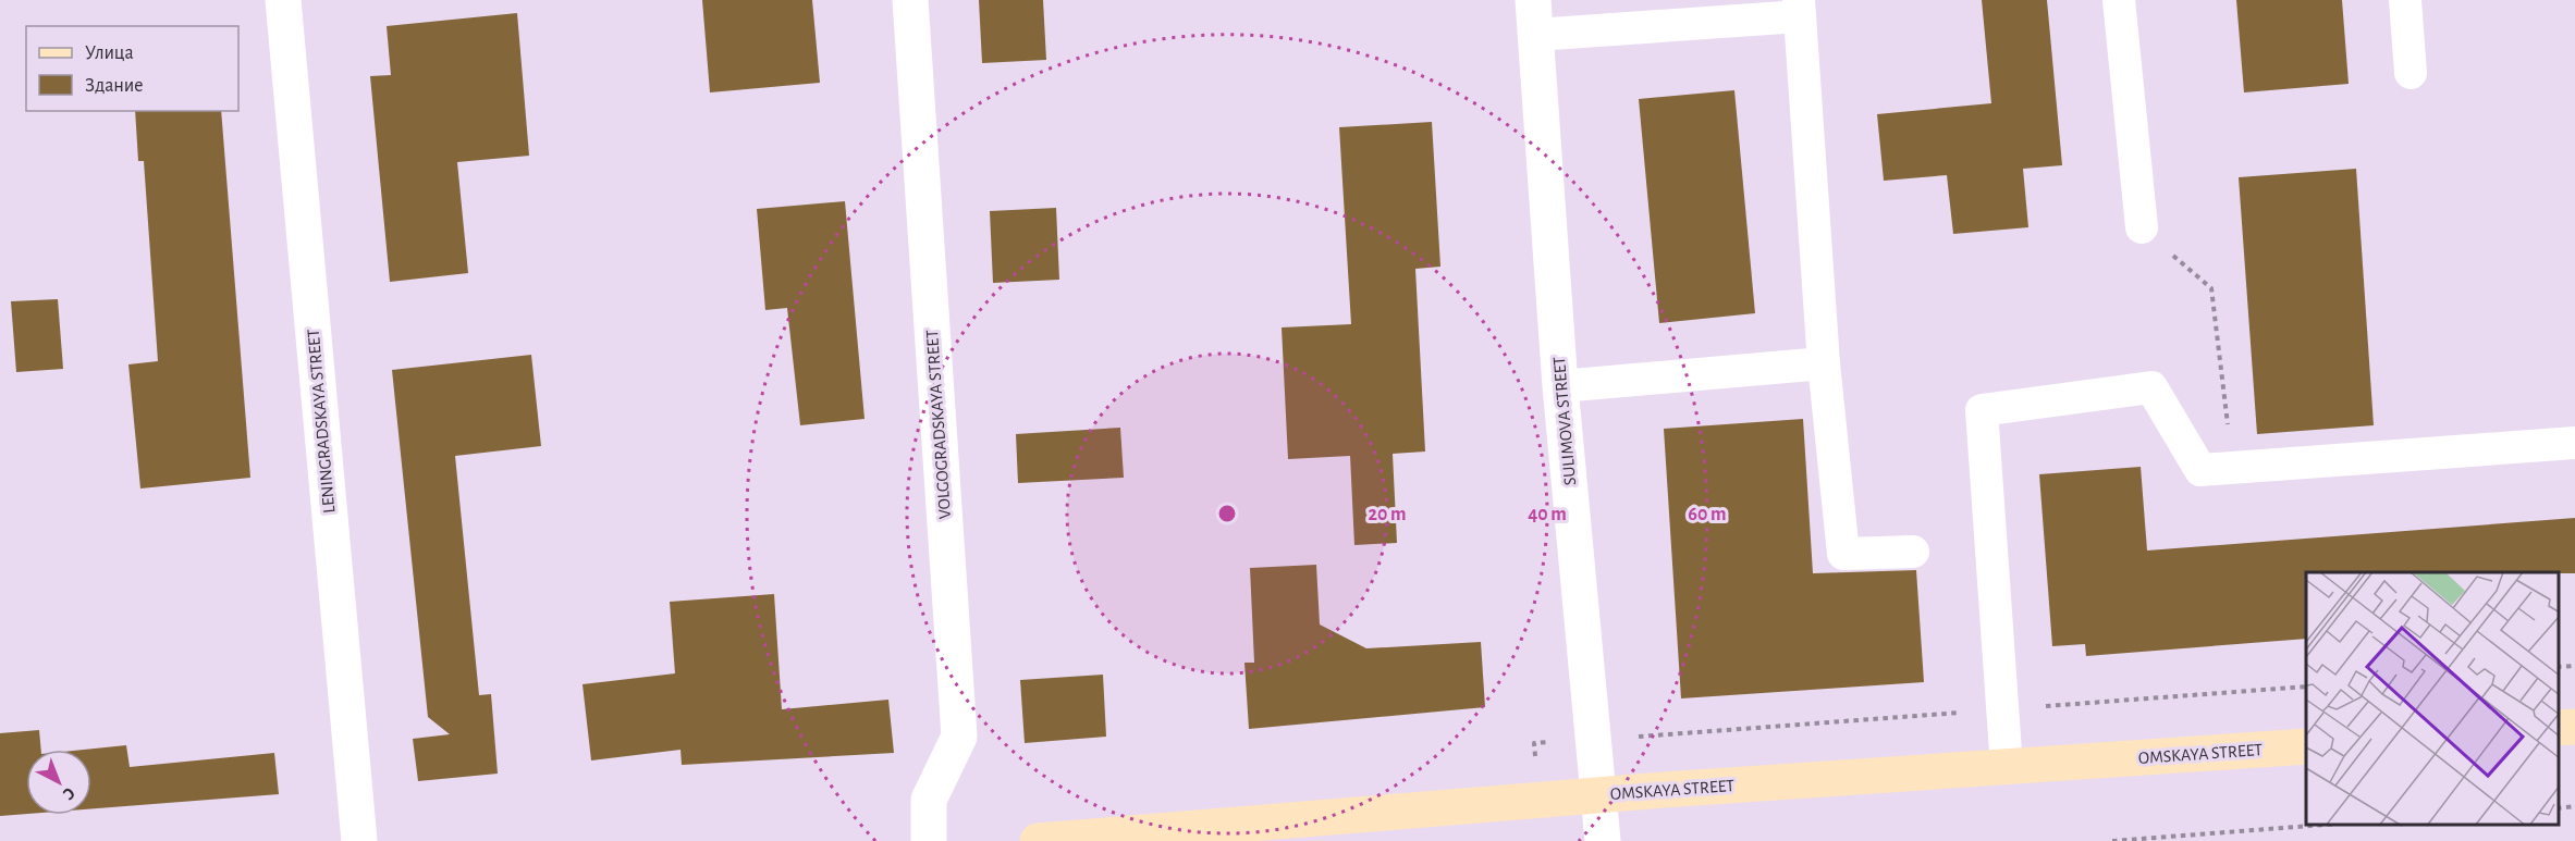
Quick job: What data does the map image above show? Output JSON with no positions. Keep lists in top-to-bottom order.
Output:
{
  "streets": {
    "street": [
      "LENINGRADSKAYA STREET",
      "SULIMOVA STREET",
      "VOLGOGRADSKAYA STREET",
      "OMSKAYA STREET"
    ]
  },
  "crossings": [
    ["SULIMOVA STREET", "OMSKAYA STREET"]
  ],
  "legend": ["Улица", "Здание"],
  "north": "bottom right",
  "rings": ["20 m", "40 m", "60 m"]
}
